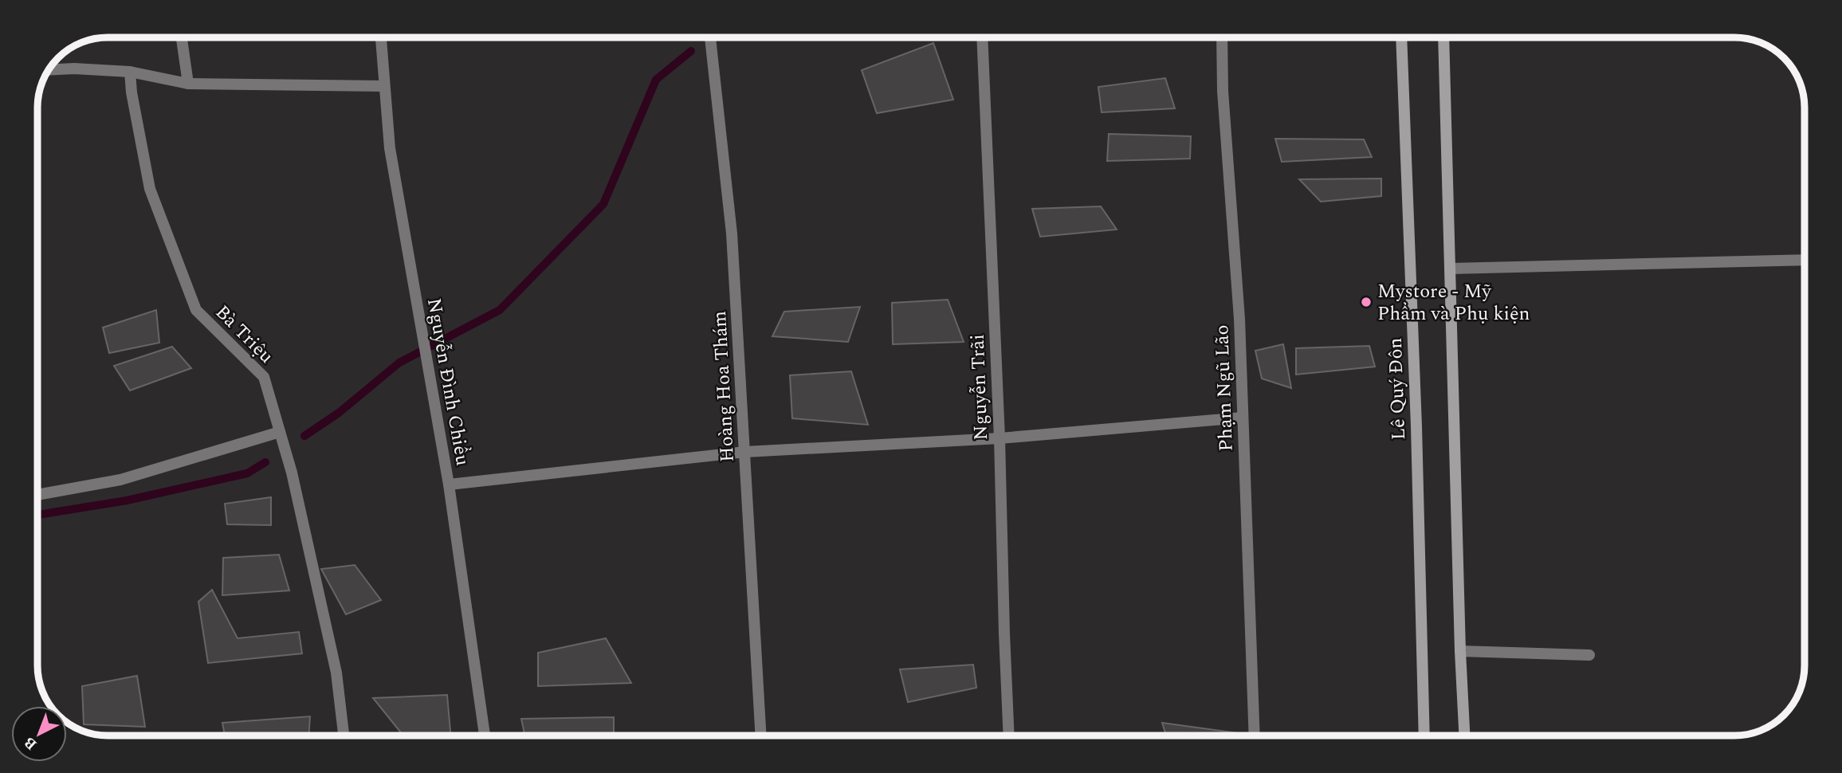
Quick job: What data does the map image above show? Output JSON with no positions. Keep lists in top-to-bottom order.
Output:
{
  "streets": {
    "main road": ["Lê Quý Đôn"],
    "street": [
      "Bà Triệu",
      "Nguyễn Đình Chiểu",
      "Hoàng Hoa Thám",
      "Nguyễn Trãi",
      "Phạm Ngũ Lão"
    ]
  },
  "places": ["Mystore - Mỹ Phẩm và Phụ kiện"],
  "north": "bottom left"
}
